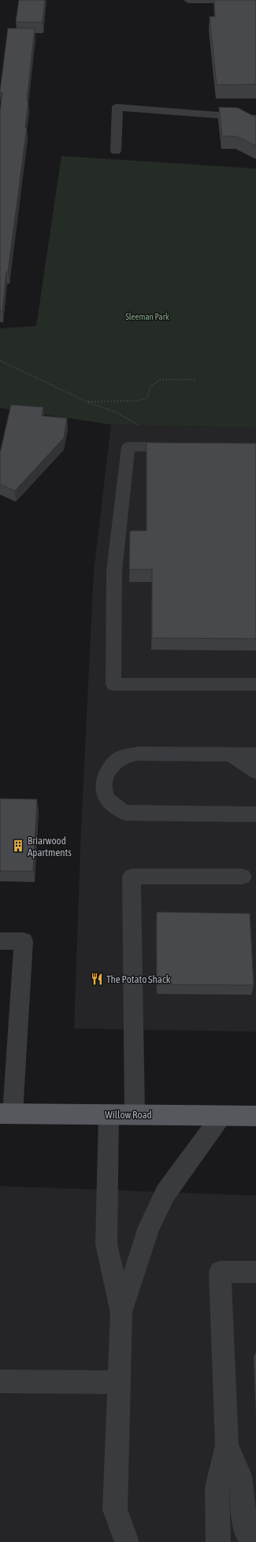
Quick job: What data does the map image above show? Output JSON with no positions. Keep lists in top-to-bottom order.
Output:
{
  "streets": {
    "main road": ["Willow Road"]
  },
  "parks": ["Sleeman Park"],
  "places": {
    "building": ["Briarwood Apartments"],
    "restaurant": ["The Potato Shack"]
  }
}
